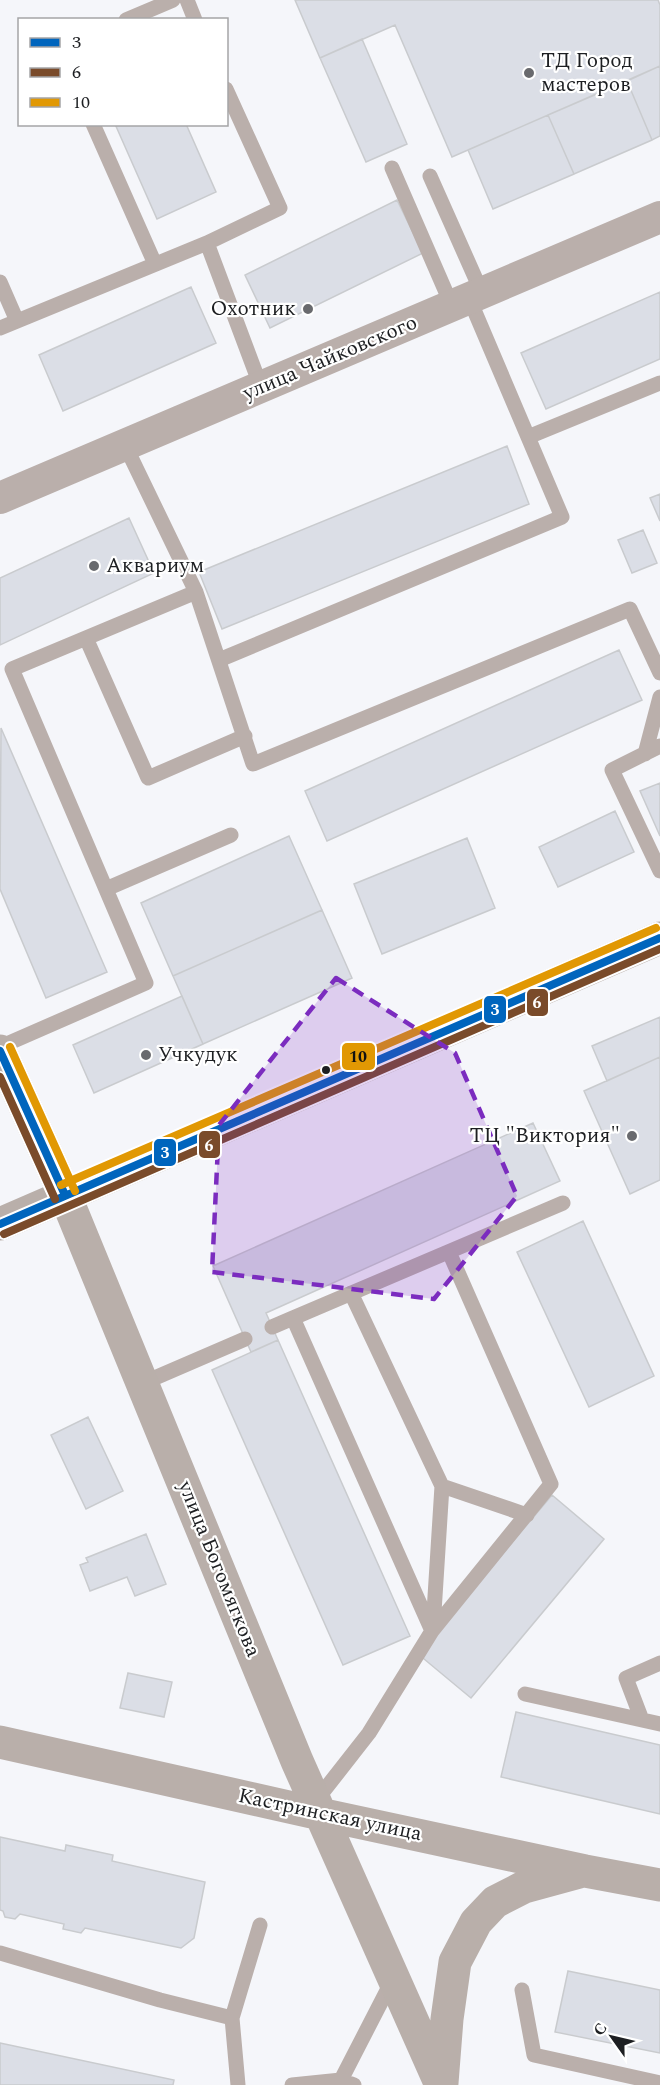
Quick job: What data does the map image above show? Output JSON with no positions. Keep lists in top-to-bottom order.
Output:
{
  "streets": {
    "main road": ["улица Богомягкова", "Кастринская улица"],
    "street": ["улица Чайковского"]
  },
  "crossings": [
    ["улица Богомягкова", "Кастринская улица"]
  ],
  "places": [
    "ТД Город мастеров",
    "Охотник",
    "Аквариум",
    "Учкудук",
    "ТЦ \"Виктория\""
  ],
  "lines": ["transit line 10", "transit line 3", "transit line 6"],
  "legend": ["3", "6", "10"],
  "north": "top left"
}
